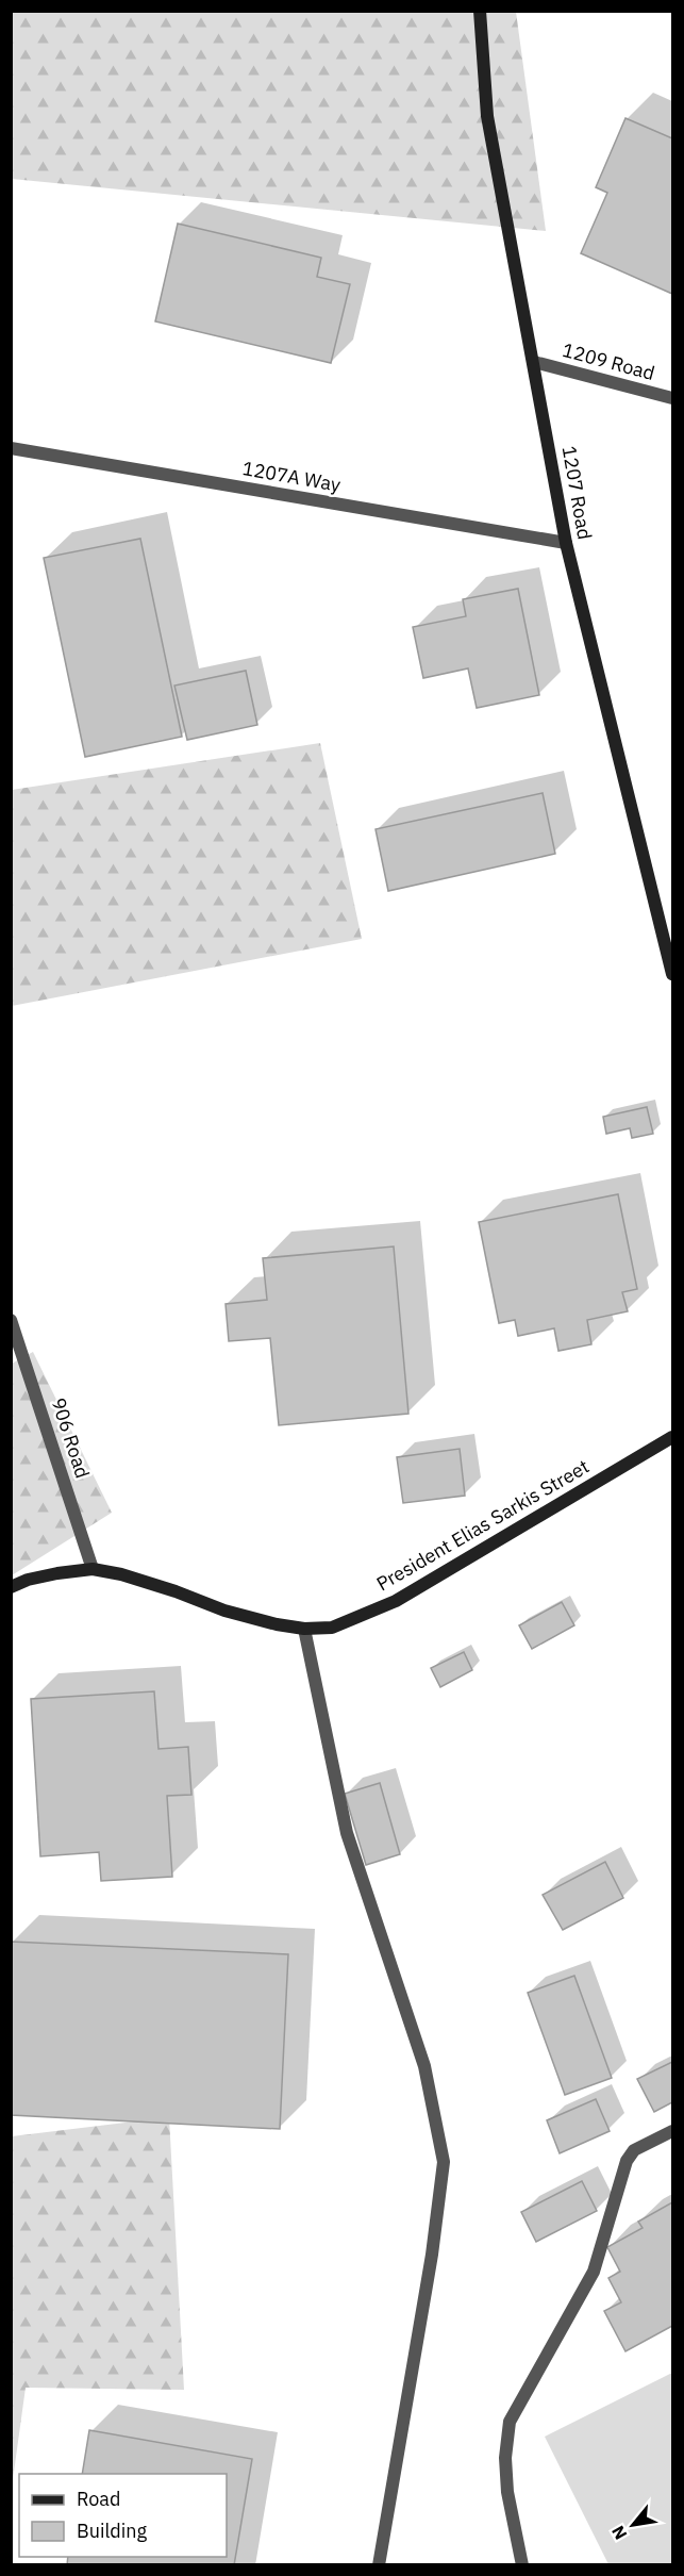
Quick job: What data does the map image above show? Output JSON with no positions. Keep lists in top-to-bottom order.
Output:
{
  "streets": {
    "street": [
      "1209 Road",
      "1207A Way",
      "1207 Road",
      "906 Road",
      "President Elias Sarkis Street"
    ]
  },
  "crossings": [
    ["1209 Road", "1207 Road"],
    ["1207A Way", "1207 Road"],
    ["906 Road", "President Elias Sarkis Street"]
  ],
  "legend": ["Road", "Building"],
  "north": "bottom left"
}
